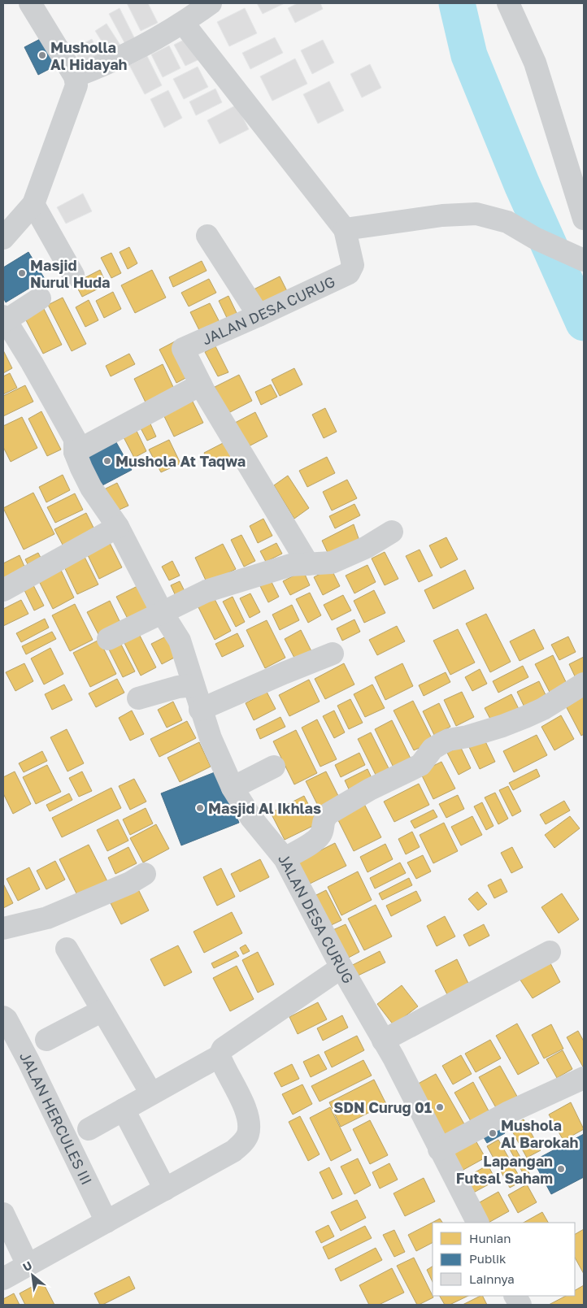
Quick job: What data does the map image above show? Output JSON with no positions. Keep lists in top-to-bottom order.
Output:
{
  "streets": {
    "street": ["JALAN DESA CURUG", "JALAN HERCULES III"]
  },
  "places": [
    "Musholla Al Hidayah",
    "Masjid Nurul Huda",
    "Mushola At Taqwa",
    "Masjid Al Ikhlas",
    "SDN Curug 01",
    "Mushola Al Barokah",
    "Lapangan Futsal Saham"
  ],
  "legend": ["Hunian", "Publik", "Lainnya"],
  "north": "top left"
}
